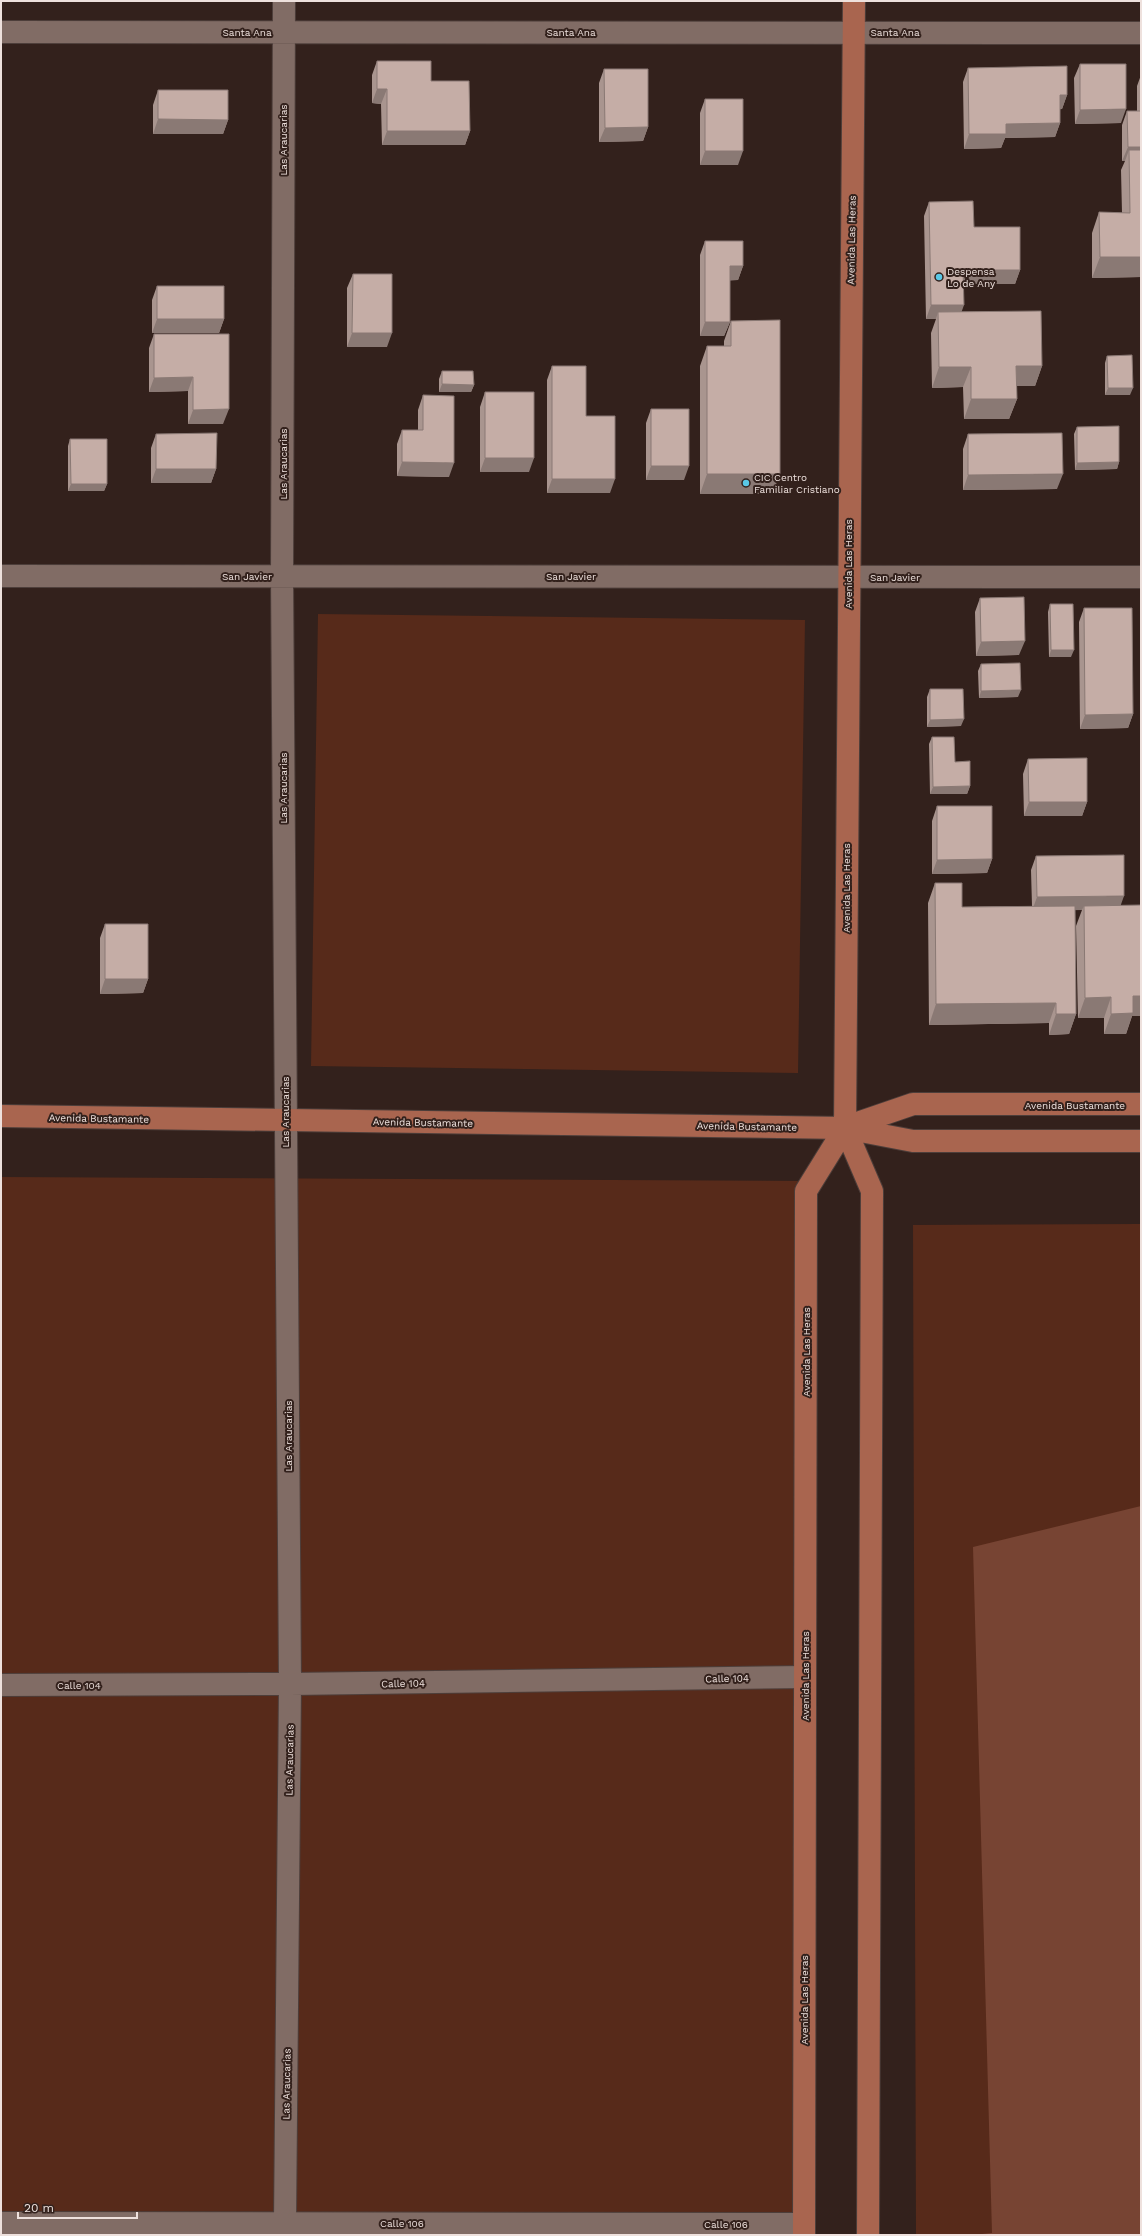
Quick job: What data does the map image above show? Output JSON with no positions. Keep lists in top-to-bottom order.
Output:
{
  "streets": {
    "main road": ["Avenida Las Heras", "Avenida Bustamante"],
    "street": [
      "Santa Ana",
      "Las Araucarias",
      "San Javier",
      "Calle 104",
      "Calle 106"
    ]
  },
  "crossings": [
    ["Santa Ana", "Las Araucarias"],
    ["Santa Ana", "Avenida Las Heras"],
    ["Las Araucarias", "San Javier"],
    ["Las Araucarias", "Avenida Bustamante"],
    ["Las Araucarias", "Calle 104"],
    ["Las Araucarias", "Calle 106"],
    ["Avenida Las Heras", "San Javier"],
    ["Avenida Las Heras", "Avenida Bustamante"],
    ["Avenida Las Heras", "Calle 104"],
    ["Avenida Las Heras", "Calle 106"]
  ],
  "places": ["Despensa Lo de Any", "CIC Centro Familiar Cristiano"],
  "scale_bar": "20 m"
}
